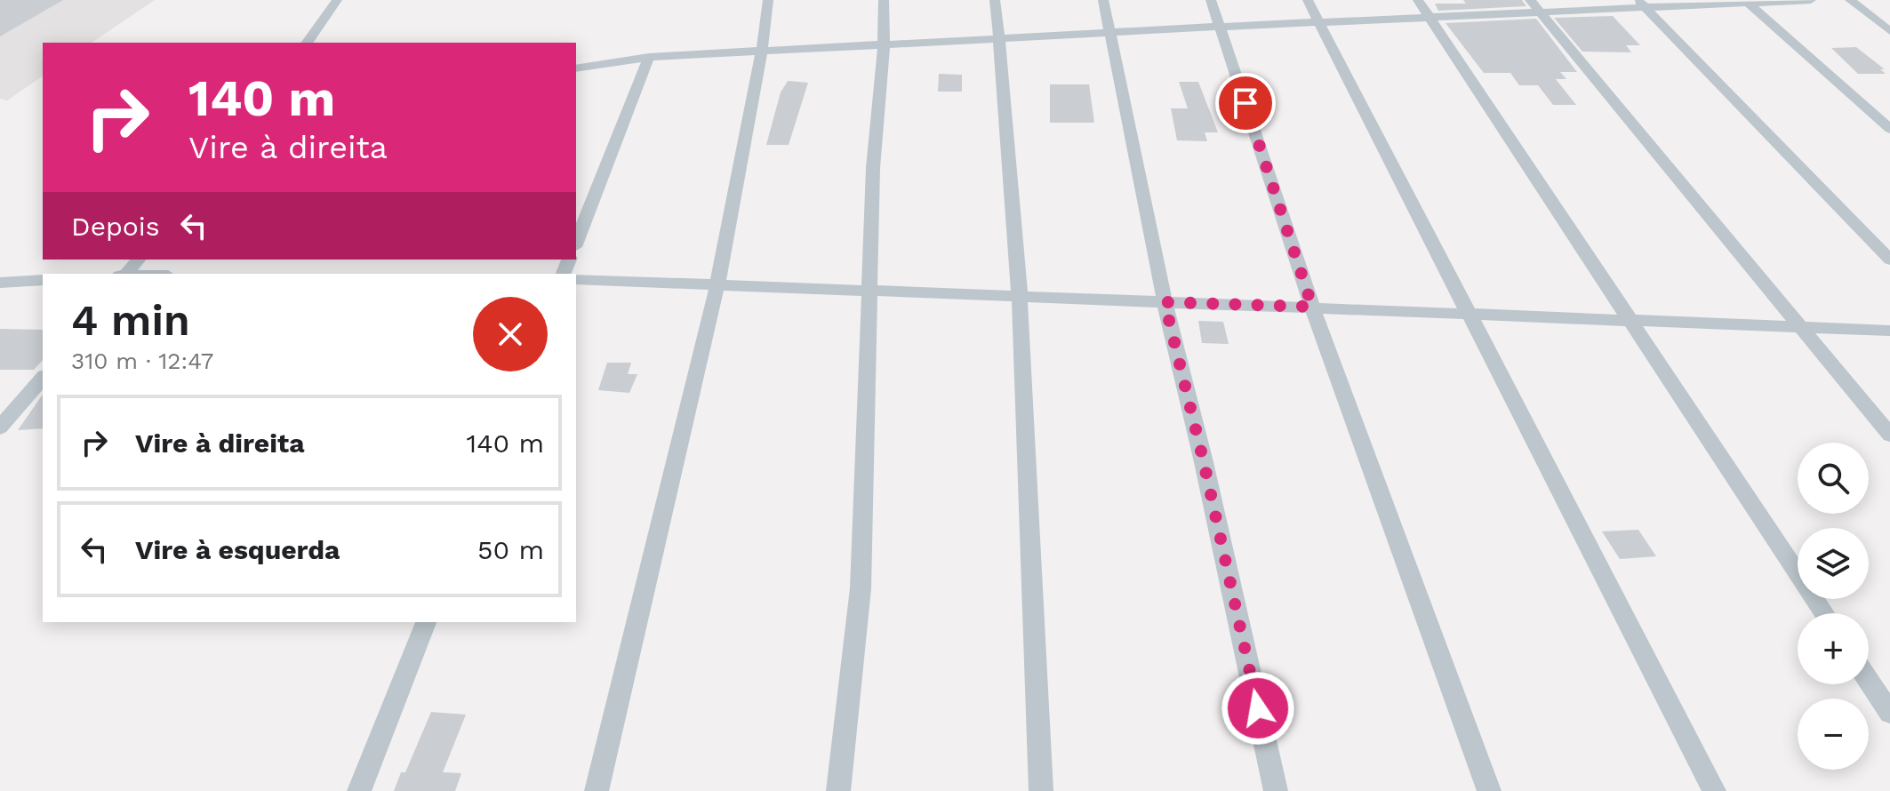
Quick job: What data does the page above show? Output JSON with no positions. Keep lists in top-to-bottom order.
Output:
{
  "page": {
    "turn": ["140 m", "Vire à direita"],
    "then": "Depois",
    "heading": ["4 min", "310 m · 12:47"],
    "list": [
      {
        "name": "Vire à direita",
        "value": "140 m"
      },
      {
        "name": "Vire à esquerda",
        "value": "50 m"
      }
    ],
    "map_buttons": ["+", "−"]
  }
}
